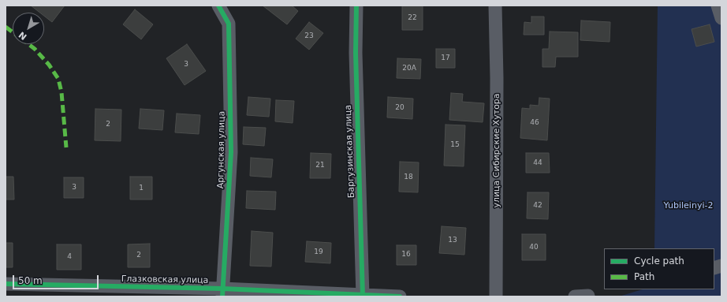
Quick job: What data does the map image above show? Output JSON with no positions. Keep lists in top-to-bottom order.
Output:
{
  "streets": {
    "street": [
      "Аргунская улица",
      "улица Сибирские Хутора",
      "Баргузинская улица",
      "Глазковская улица"
    ]
  },
  "crossings": [
    ["Аргунская улица", "Глазковская улица"],
    ["Баргузинская улица", "Глазковская улица"]
  ],
  "parks": ["Yubileinyi-2"],
  "house_numbers": [
    "22",
    "23",
    "17",
    "3",
    "20А",
    "20",
    "46",
    "2",
    "15",
    "44",
    "21",
    "18",
    "3",
    "1",
    "42",
    "13",
    "40",
    "19",
    "16",
    "2",
    "4"
  ],
  "legend": ["Cycle path", "Path"],
  "scale_bar": "50 m",
  "north": "bottom left"
}
